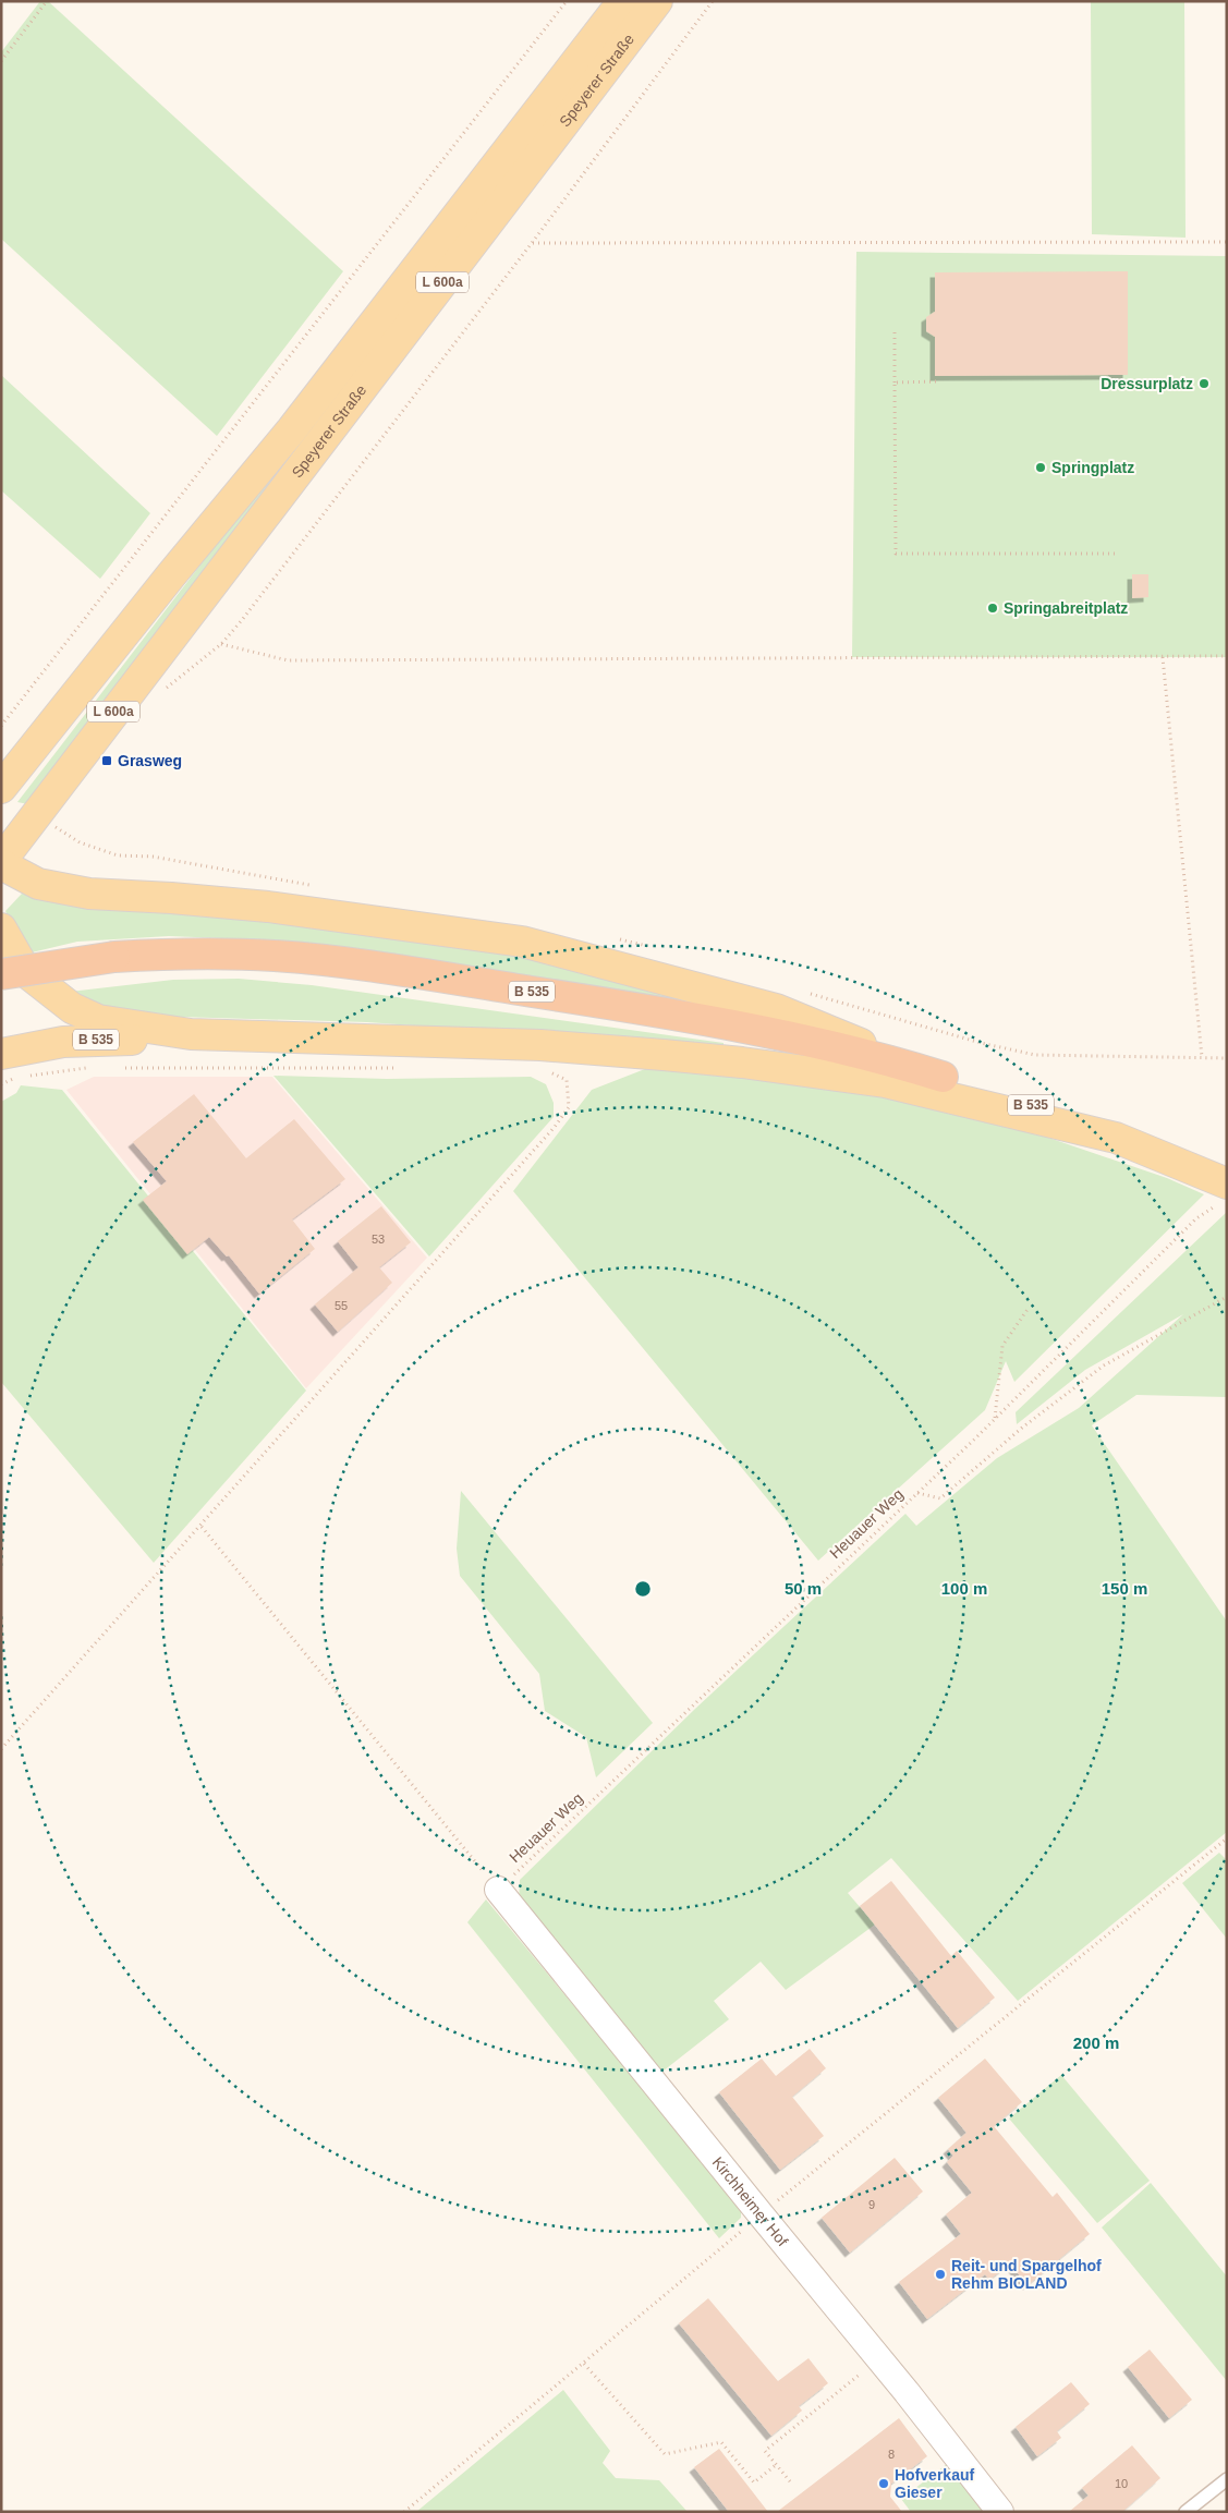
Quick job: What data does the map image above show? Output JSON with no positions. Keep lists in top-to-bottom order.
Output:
{
  "streets": {
    "highway": ["B 535"],
    "main road": ["Speyerer Straße", "L 600a"],
    "street": ["Kirchheimer Hof"],
    "path": ["Heuauer Weg"]
  },
  "crossings": [
    ["B 535", "Heuauer Weg"],
    ["Heuauer Weg", "Kirchheimer Hof"]
  ],
  "places": {
    "other": [
      "Dressurplatz",
      "Springplatz",
      "Springabreitplatz",
      "Reit- und Spargelhof Rehm BIOLAND",
      "Hofverkauf Gieser"
    ],
    "transit": ["Grasweg"]
  },
  "house_numbers": [
    "53",
    "55",
    "9",
    "8",
    "10"
  ],
  "rings": [
    "50 m",
    "100 m",
    "150 m",
    "200 m"
  ]
}
